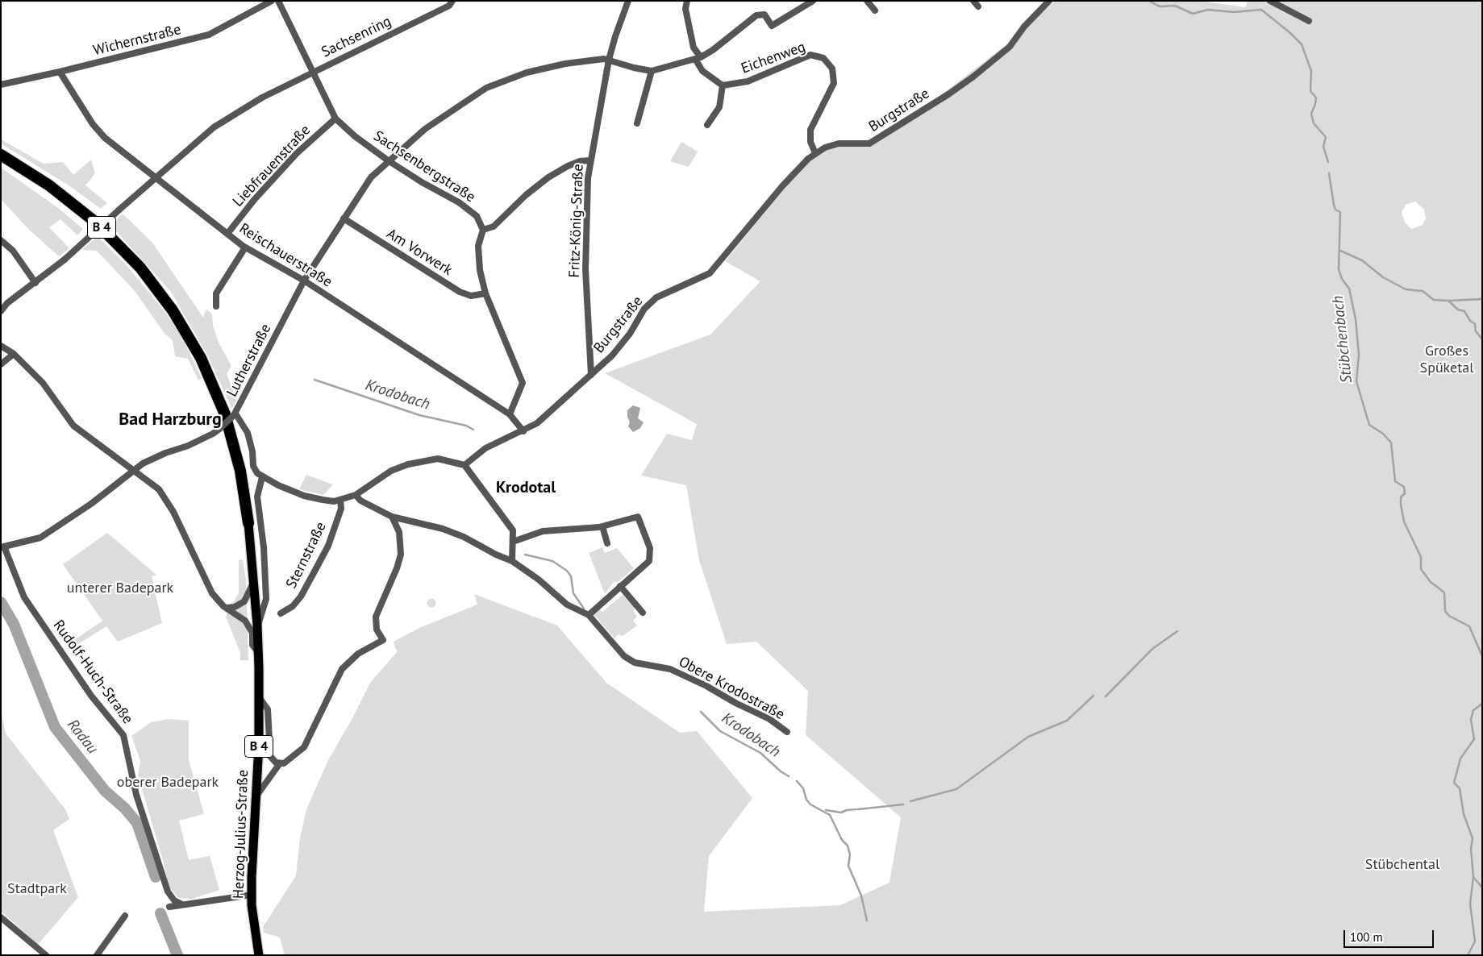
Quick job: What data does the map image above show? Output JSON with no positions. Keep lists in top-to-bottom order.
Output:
{
  "streets": {
    "highway": ["B 4"],
    "main road": ["Herzog-Julius-Straße"],
    "street": [
      "Sachsenring",
      "Wichernstraße",
      "Eichenweg",
      "Burgstraße",
      "Liebfrauenstraße",
      "Sachsenbergstraße",
      "Fritz-König-Straße",
      "Am Vorwerk",
      "Reischauerstraße",
      "Lutherstraße",
      "Sternstraße",
      "Rudolf-Huch-Straße",
      "Obere Krodostraße"
    ]
  },
  "crossings": [
    ["Sachsenring", "Sachsenbergstraße"],
    ["Sachsenring", "Reischauerstraße"],
    ["Wichernstraße", "Reischauerstraße"],
    ["Eichenweg", "Burgstraße"],
    ["Burgstraße", "Fritz-König-Straße"],
    ["Burgstraße", "Reischauerstraße"],
    ["Liebfrauenstraße", "Sachsenbergstraße"],
    ["Liebfrauenstraße", "Reischauerstraße"],
    ["Sachsenbergstraße", "Lutherstraße"],
    ["Fritz-König-Straße", "Lutherstraße"],
    ["B 4", "Herzog-Julius-Straße"],
    ["Am Vorwerk", "Lutherstraße"],
    ["Reischauerstraße", "Lutherstraße"],
    ["Lutherstraße", "Rudolf-Huch-Straße"],
    ["Lutherstraße", "Herzog-Julius-Straße"]
  ],
  "districts": ["Bad Harzburg", "Krodotal"],
  "water": ["Stübchenbach", "Krodobach", "Radau"],
  "parks": [
    "Großes Spüketal",
    "unterer Badepark",
    "oberer Badepark",
    "Stübchental",
    "Stadtpark"
  ],
  "scale_bar": "100 m"
}
